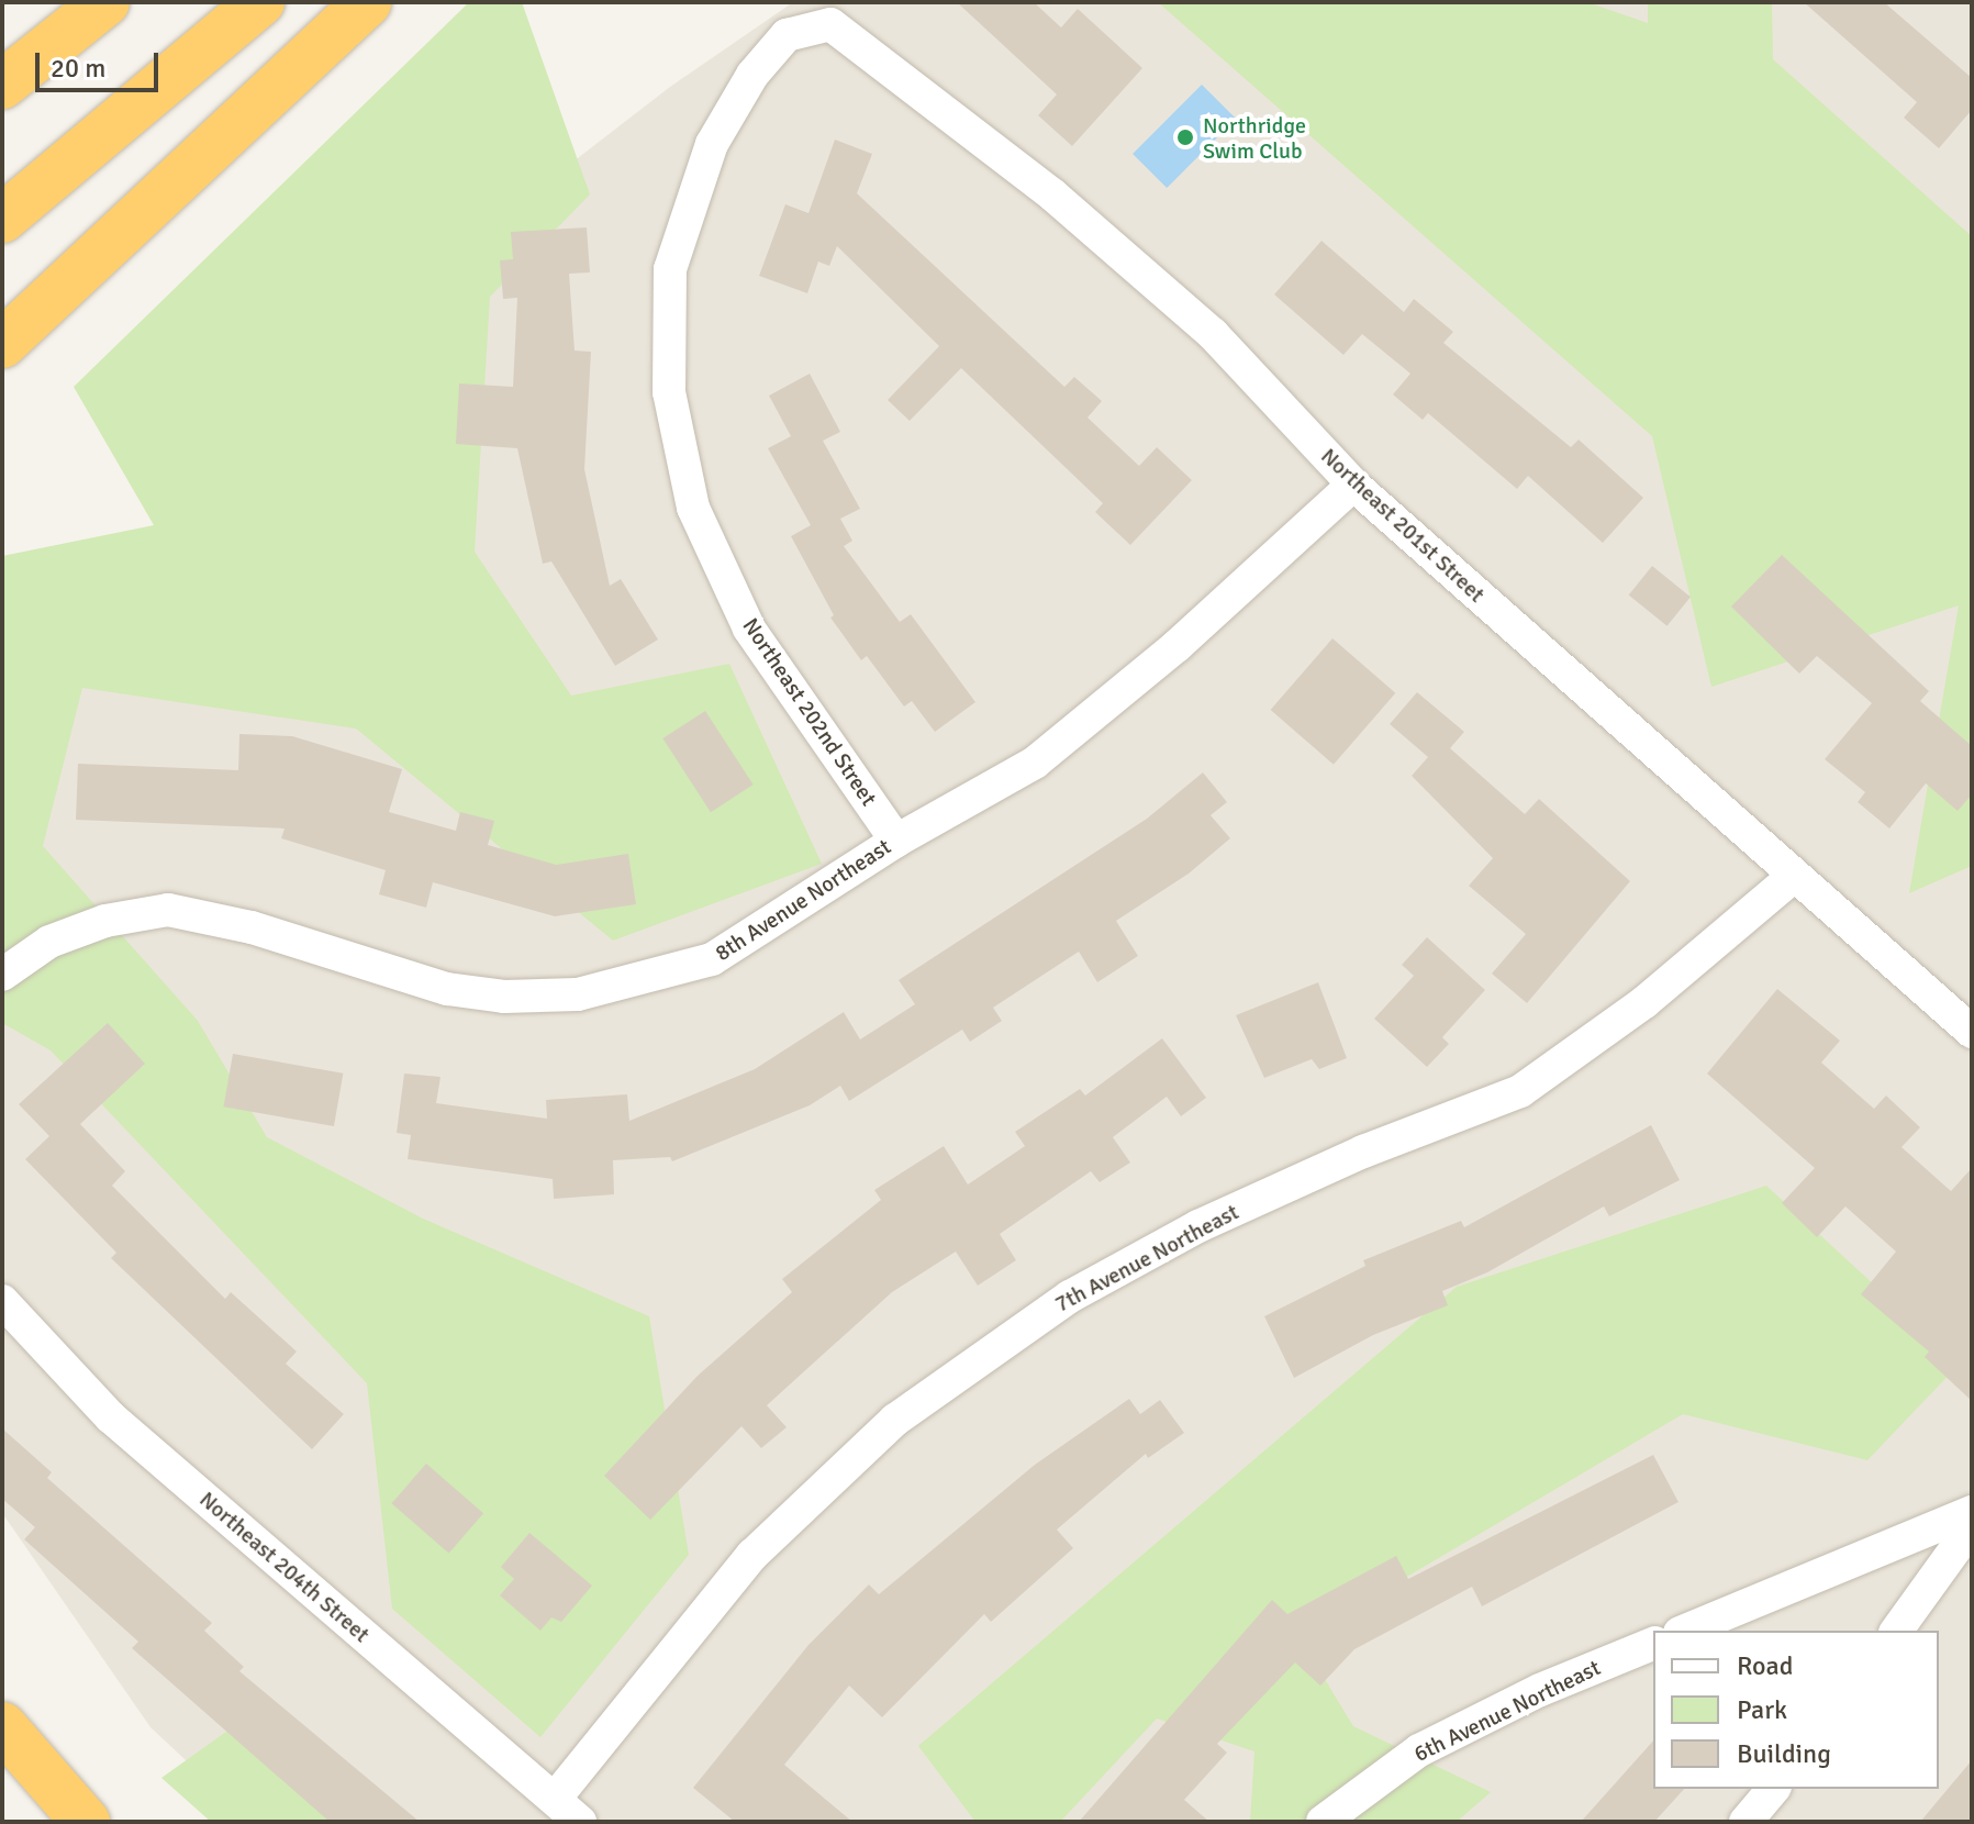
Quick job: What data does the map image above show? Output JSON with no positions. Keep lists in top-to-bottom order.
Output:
{
  "streets": {
    "street": [
      "Northeast 201st Street",
      "Northeast 202nd Street",
      "8th Avenue Northeast",
      "7th Avenue Northeast",
      "Northeast 204th Street",
      "6th Avenue Northeast"
    ]
  },
  "crossings": [
    ["Northeast 201st Street", "Northeast 202nd Street"],
    ["Northeast 201st Street", "8th Avenue Northeast"],
    ["Northeast 201st Street", "7th Avenue Northeast"],
    ["Northeast 202nd Street", "8th Avenue Northeast"],
    ["7th Avenue Northeast", "Northeast 204th Street"]
  ],
  "places": ["Northridge Swim Club"],
  "legend": ["Road", "Park", "Building"],
  "scale_bar": "20 m"
}
